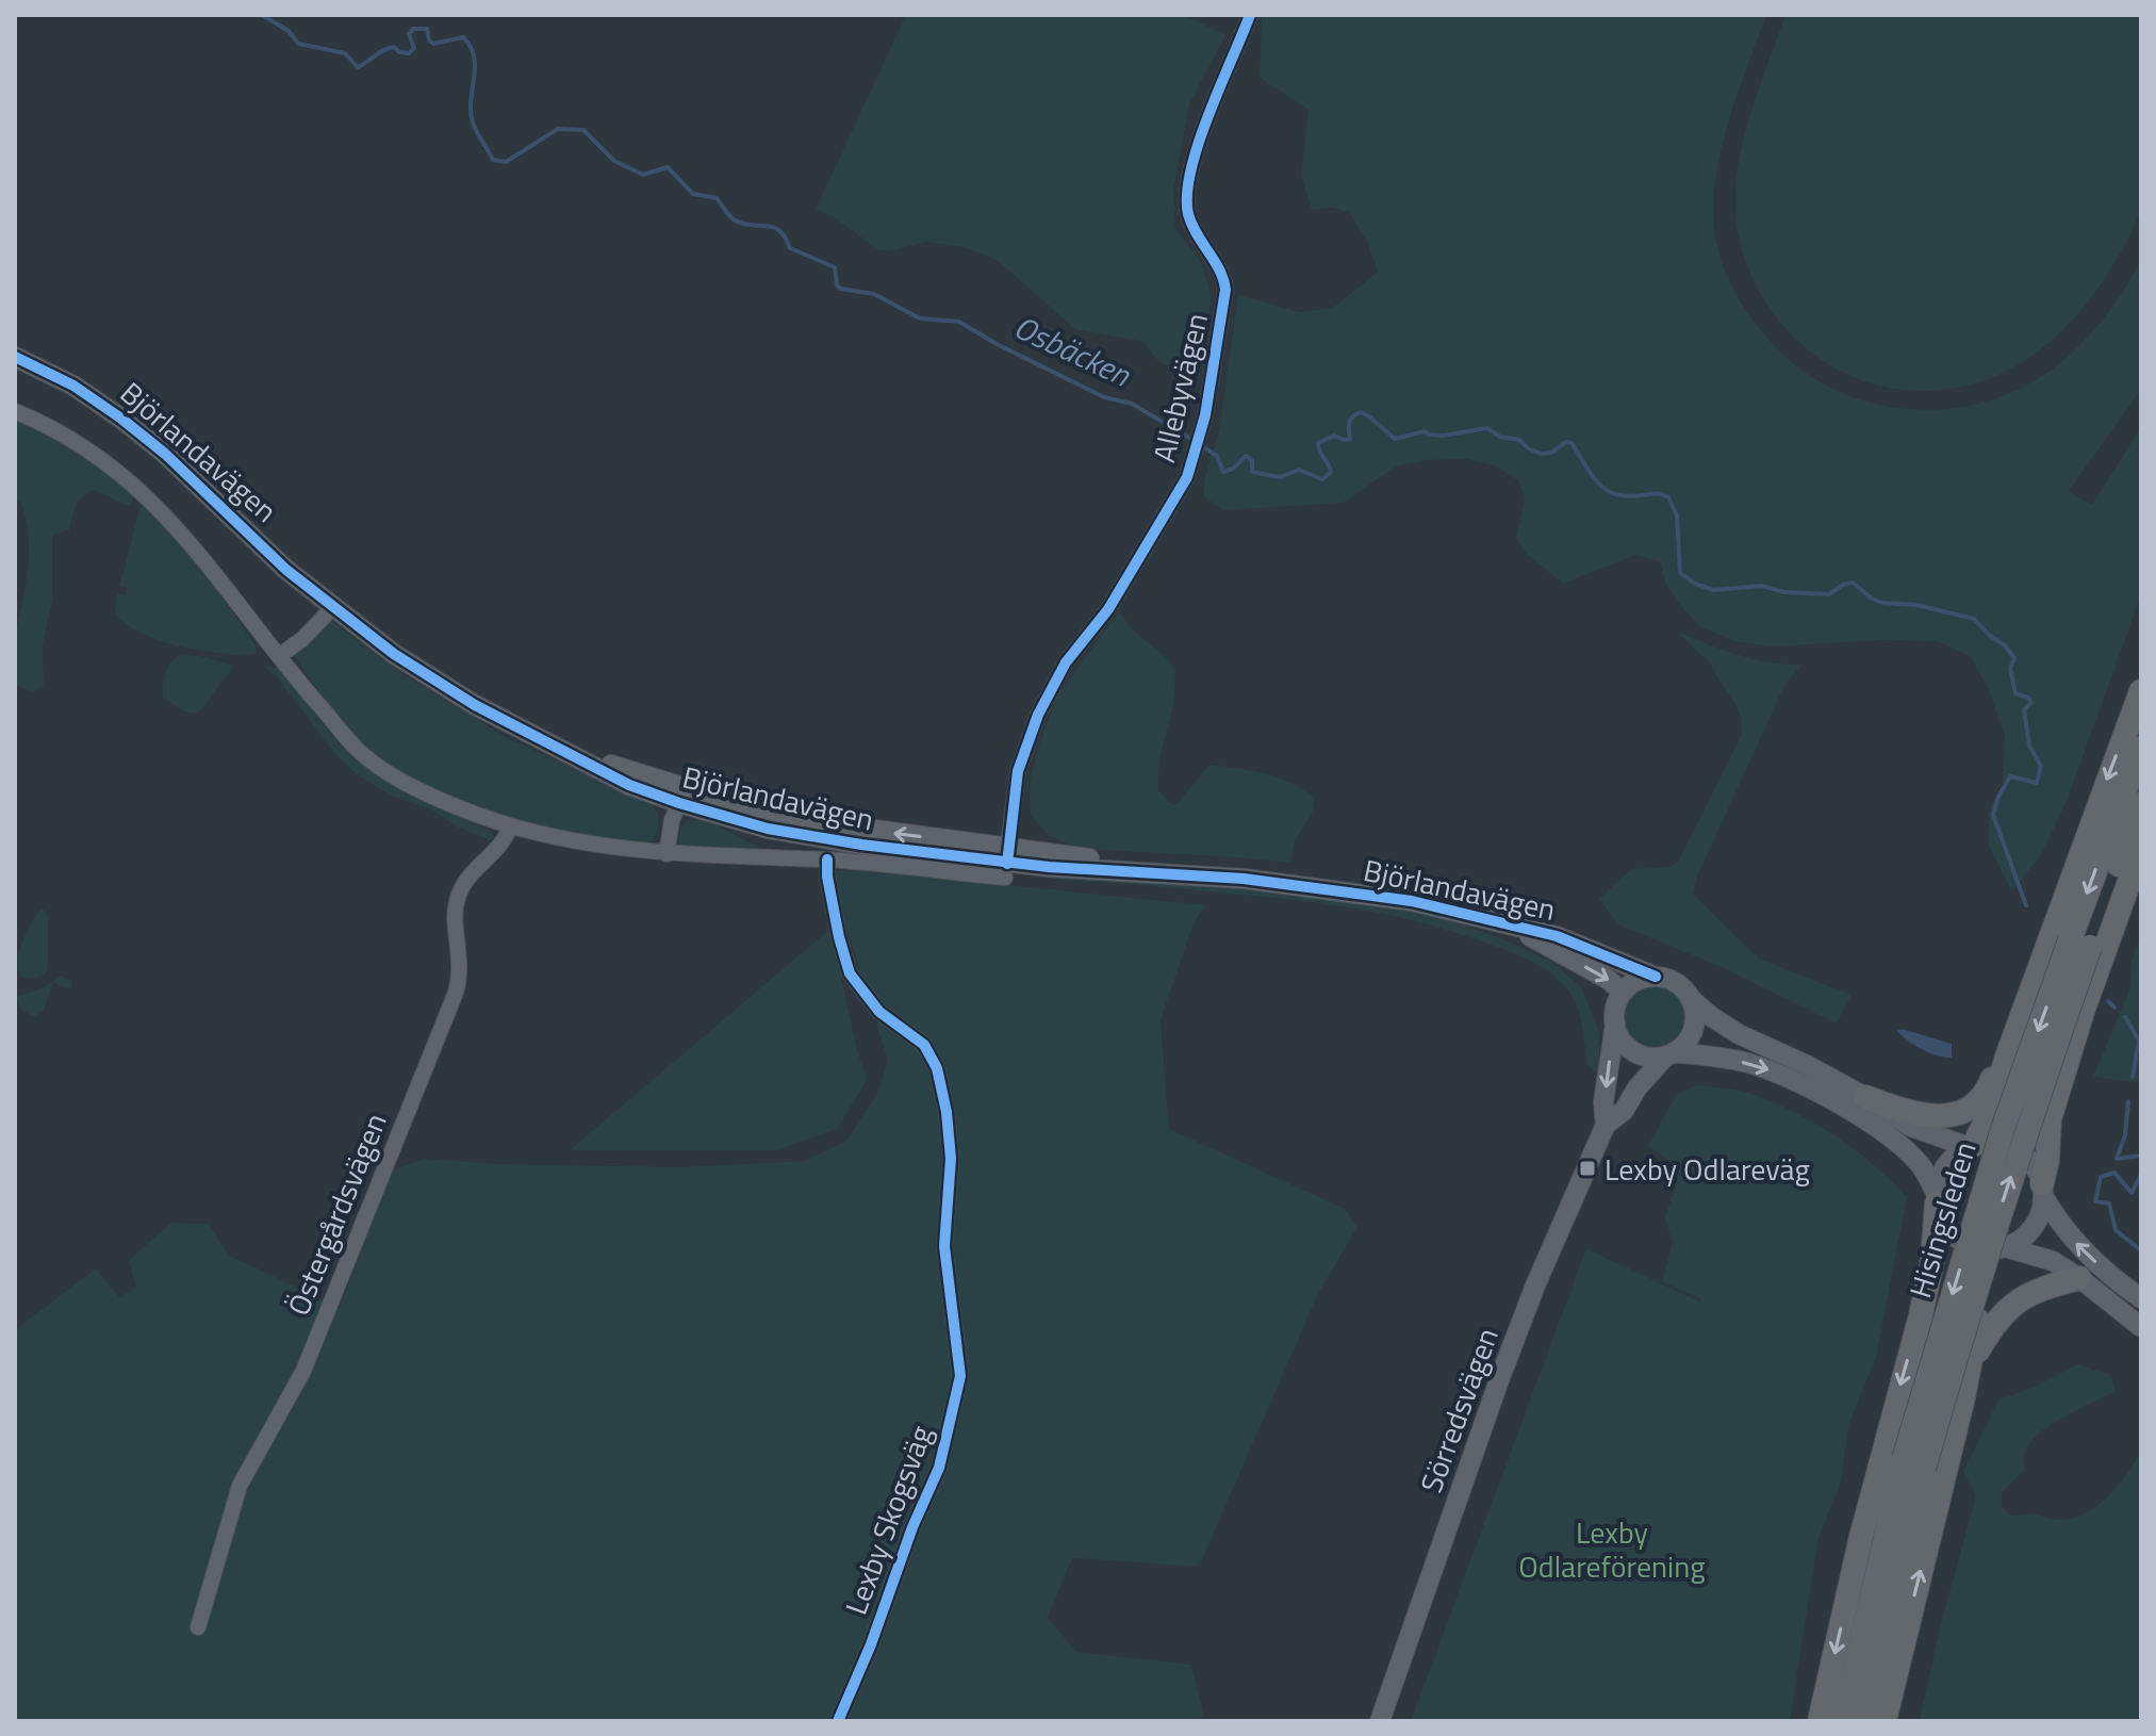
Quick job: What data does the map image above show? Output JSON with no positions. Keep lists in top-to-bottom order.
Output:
{
  "streets": {
    "highway": ["Hisingsleden"],
    "street": [
      "Allebyvägen",
      "Björlandavägen",
      "Östergårdsvägen",
      "Sörredsvägen",
      "Lexby Skogsväg"
    ]
  },
  "crossings": [
    ["Allebyvägen", "Björlandavägen"],
    ["Björlandavägen", "Sörredsvägen"],
    ["Björlandavägen", "Lexby Skogsväg"]
  ],
  "water": ["Osbäcken"],
  "parks": ["Lexby Odlareförening"],
  "places": {
    "transit": ["Lexby Odlareväg"]
  }
}
